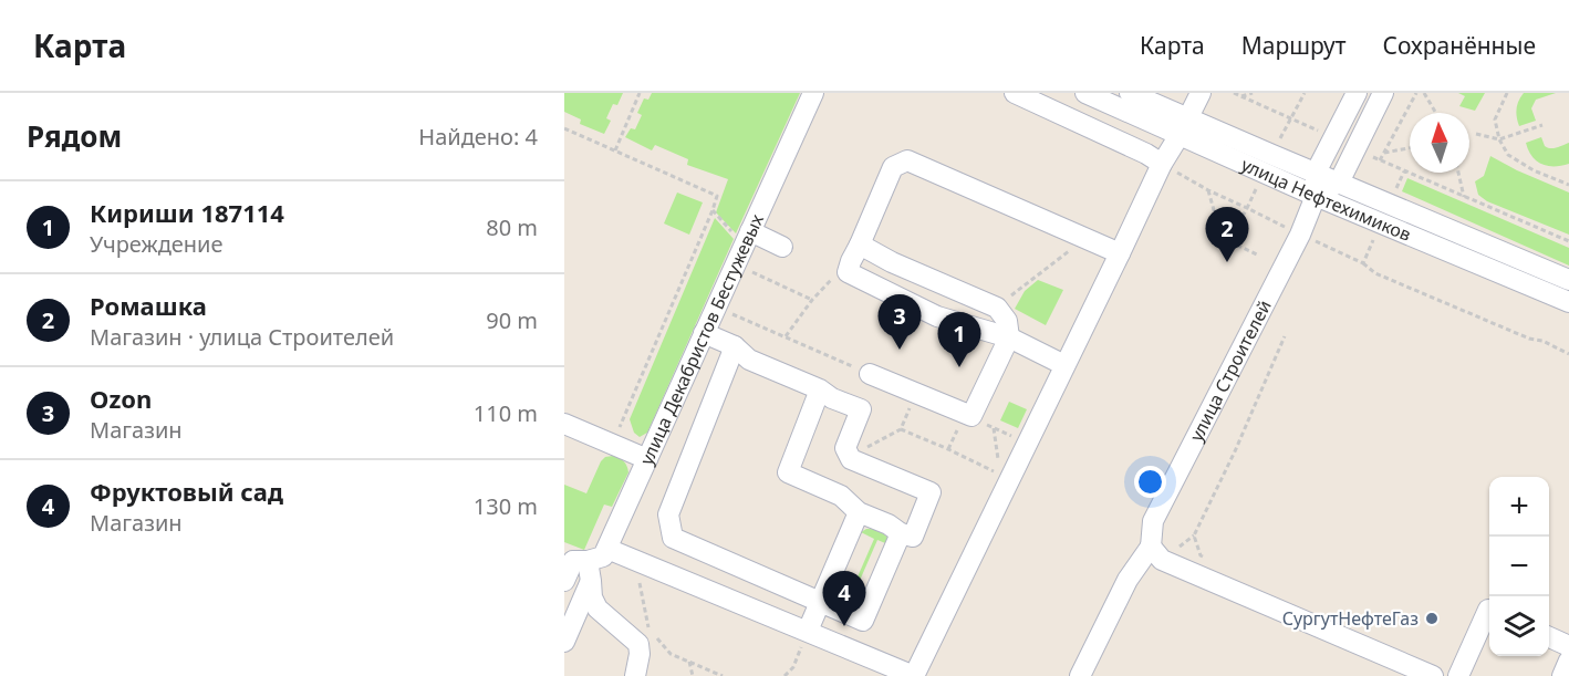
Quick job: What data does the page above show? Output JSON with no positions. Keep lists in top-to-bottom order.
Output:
{
  "streets": {
    "street": ["улица Нефтехимиков", "улица Декабристов Бестужевых", "улица Строителей"]
  },
  "crossings": [
    ["улица Нефтехимиков", "улица Строителей"]
  ],
  "places": ["СургутНефтеГаз"],
  "north": "top",
  "page": {
    "header": "Карта",
    "nav": ["Карта", "Маршрут", "Сохранённые"],
    "heading": ["Рядом", "Найдено: 4"],
    "list": [
      {
        "mark": "1",
        "name": "Кириши 187114",
        "note": "Учреждение",
        "value": "80 m"
      },
      {
        "mark": "2",
        "name": "Ромашка",
        "note": "Магазин · улица Строителей",
        "value": "90 m"
      },
      {
        "mark": "3",
        "name": "Ozon",
        "note": "Магазин",
        "value": "110 m"
      },
      {
        "mark": "4",
        "name": "Фруктовый сад",
        "note": "Магазин",
        "value": "130 m"
      }
    ],
    "pins": [
      "2",
      "3",
      "1",
      "4"
    ],
    "map_buttons": ["+", "−"]
  }
}
